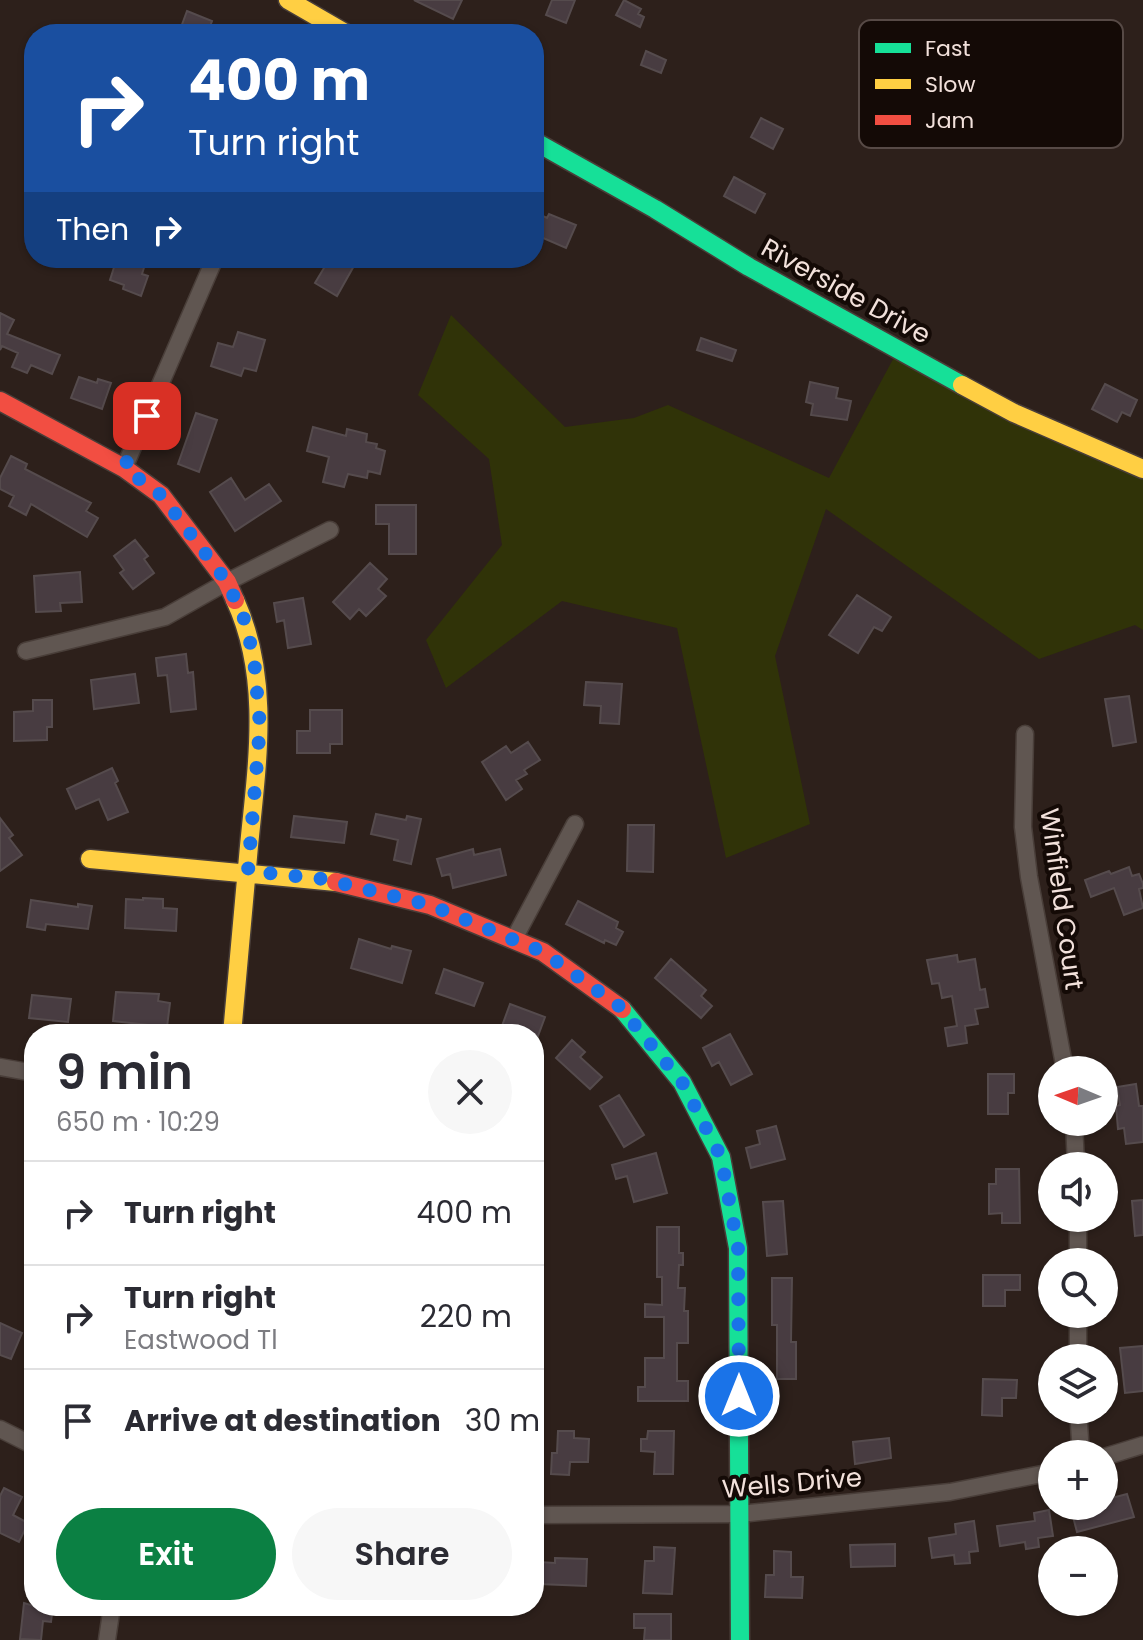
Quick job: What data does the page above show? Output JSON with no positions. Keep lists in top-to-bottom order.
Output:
{
  "streets": {
    "street": ["Riverside Drive", "Winfield Court", "Wells Drive"]
  },
  "legend": ["Fast", "Slow", "Jam"],
  "north": "left",
  "page": {
    "turn": ["400 m", "Turn right"],
    "then": "Then",
    "heading": ["9 min", "650 m · 10:29"],
    "map_buttons": ["+", "−"],
    "list": [
      {
        "name": "Turn right",
        "value": "400 m"
      },
      {
        "name": "Turn right",
        "note": "Eastwood Tl",
        "value": "220 m"
      },
      {
        "name": "Arrive at destination",
        "value": "30 m"
      }
    ],
    "buttons": ["Exit", "Share"]
  }
}
